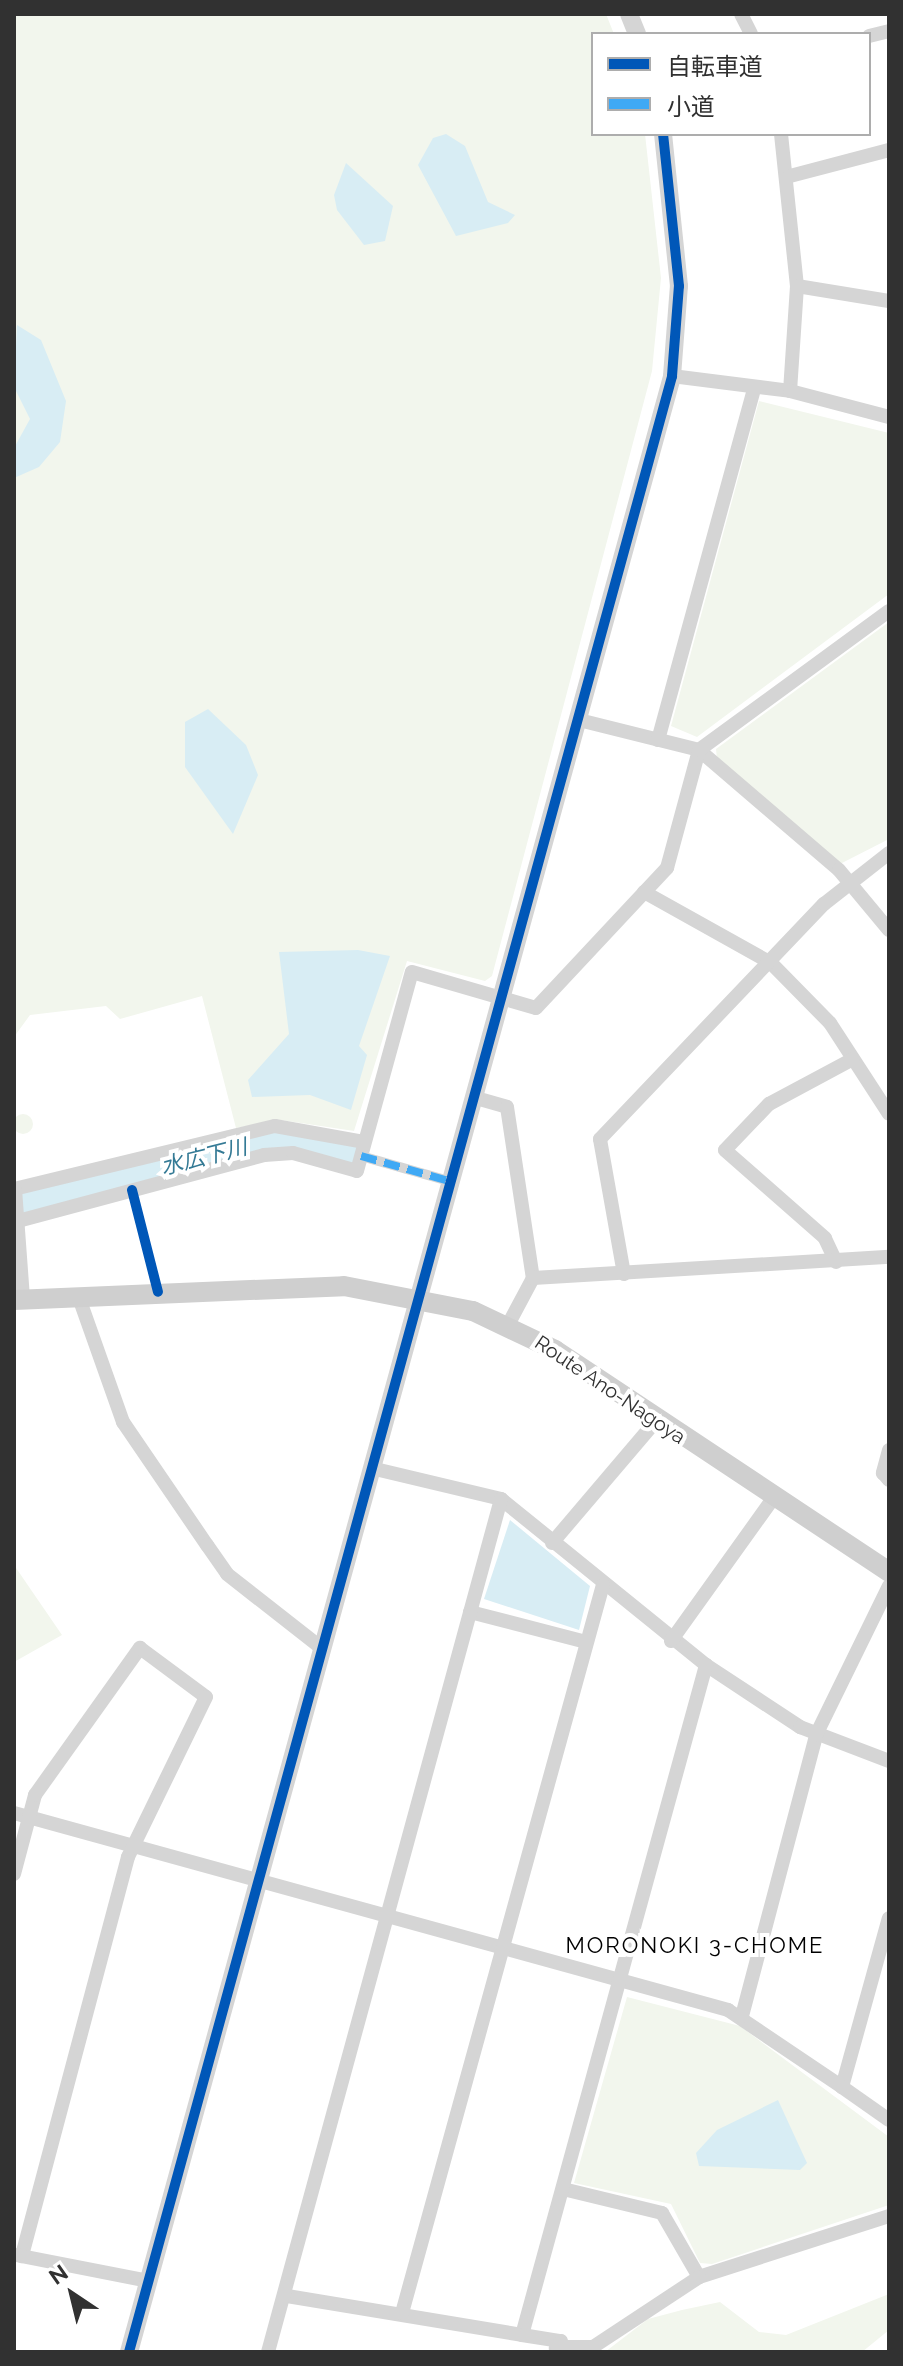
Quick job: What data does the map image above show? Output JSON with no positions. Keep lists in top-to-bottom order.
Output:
{
  "streets": {
    "main road": ["Route Ano-Nagoya"]
  },
  "districts": ["MORONOKI 3-CHOME"],
  "water": ["水広下川"],
  "legend": ["自転車道", "小道"],
  "north": "top left"
}
